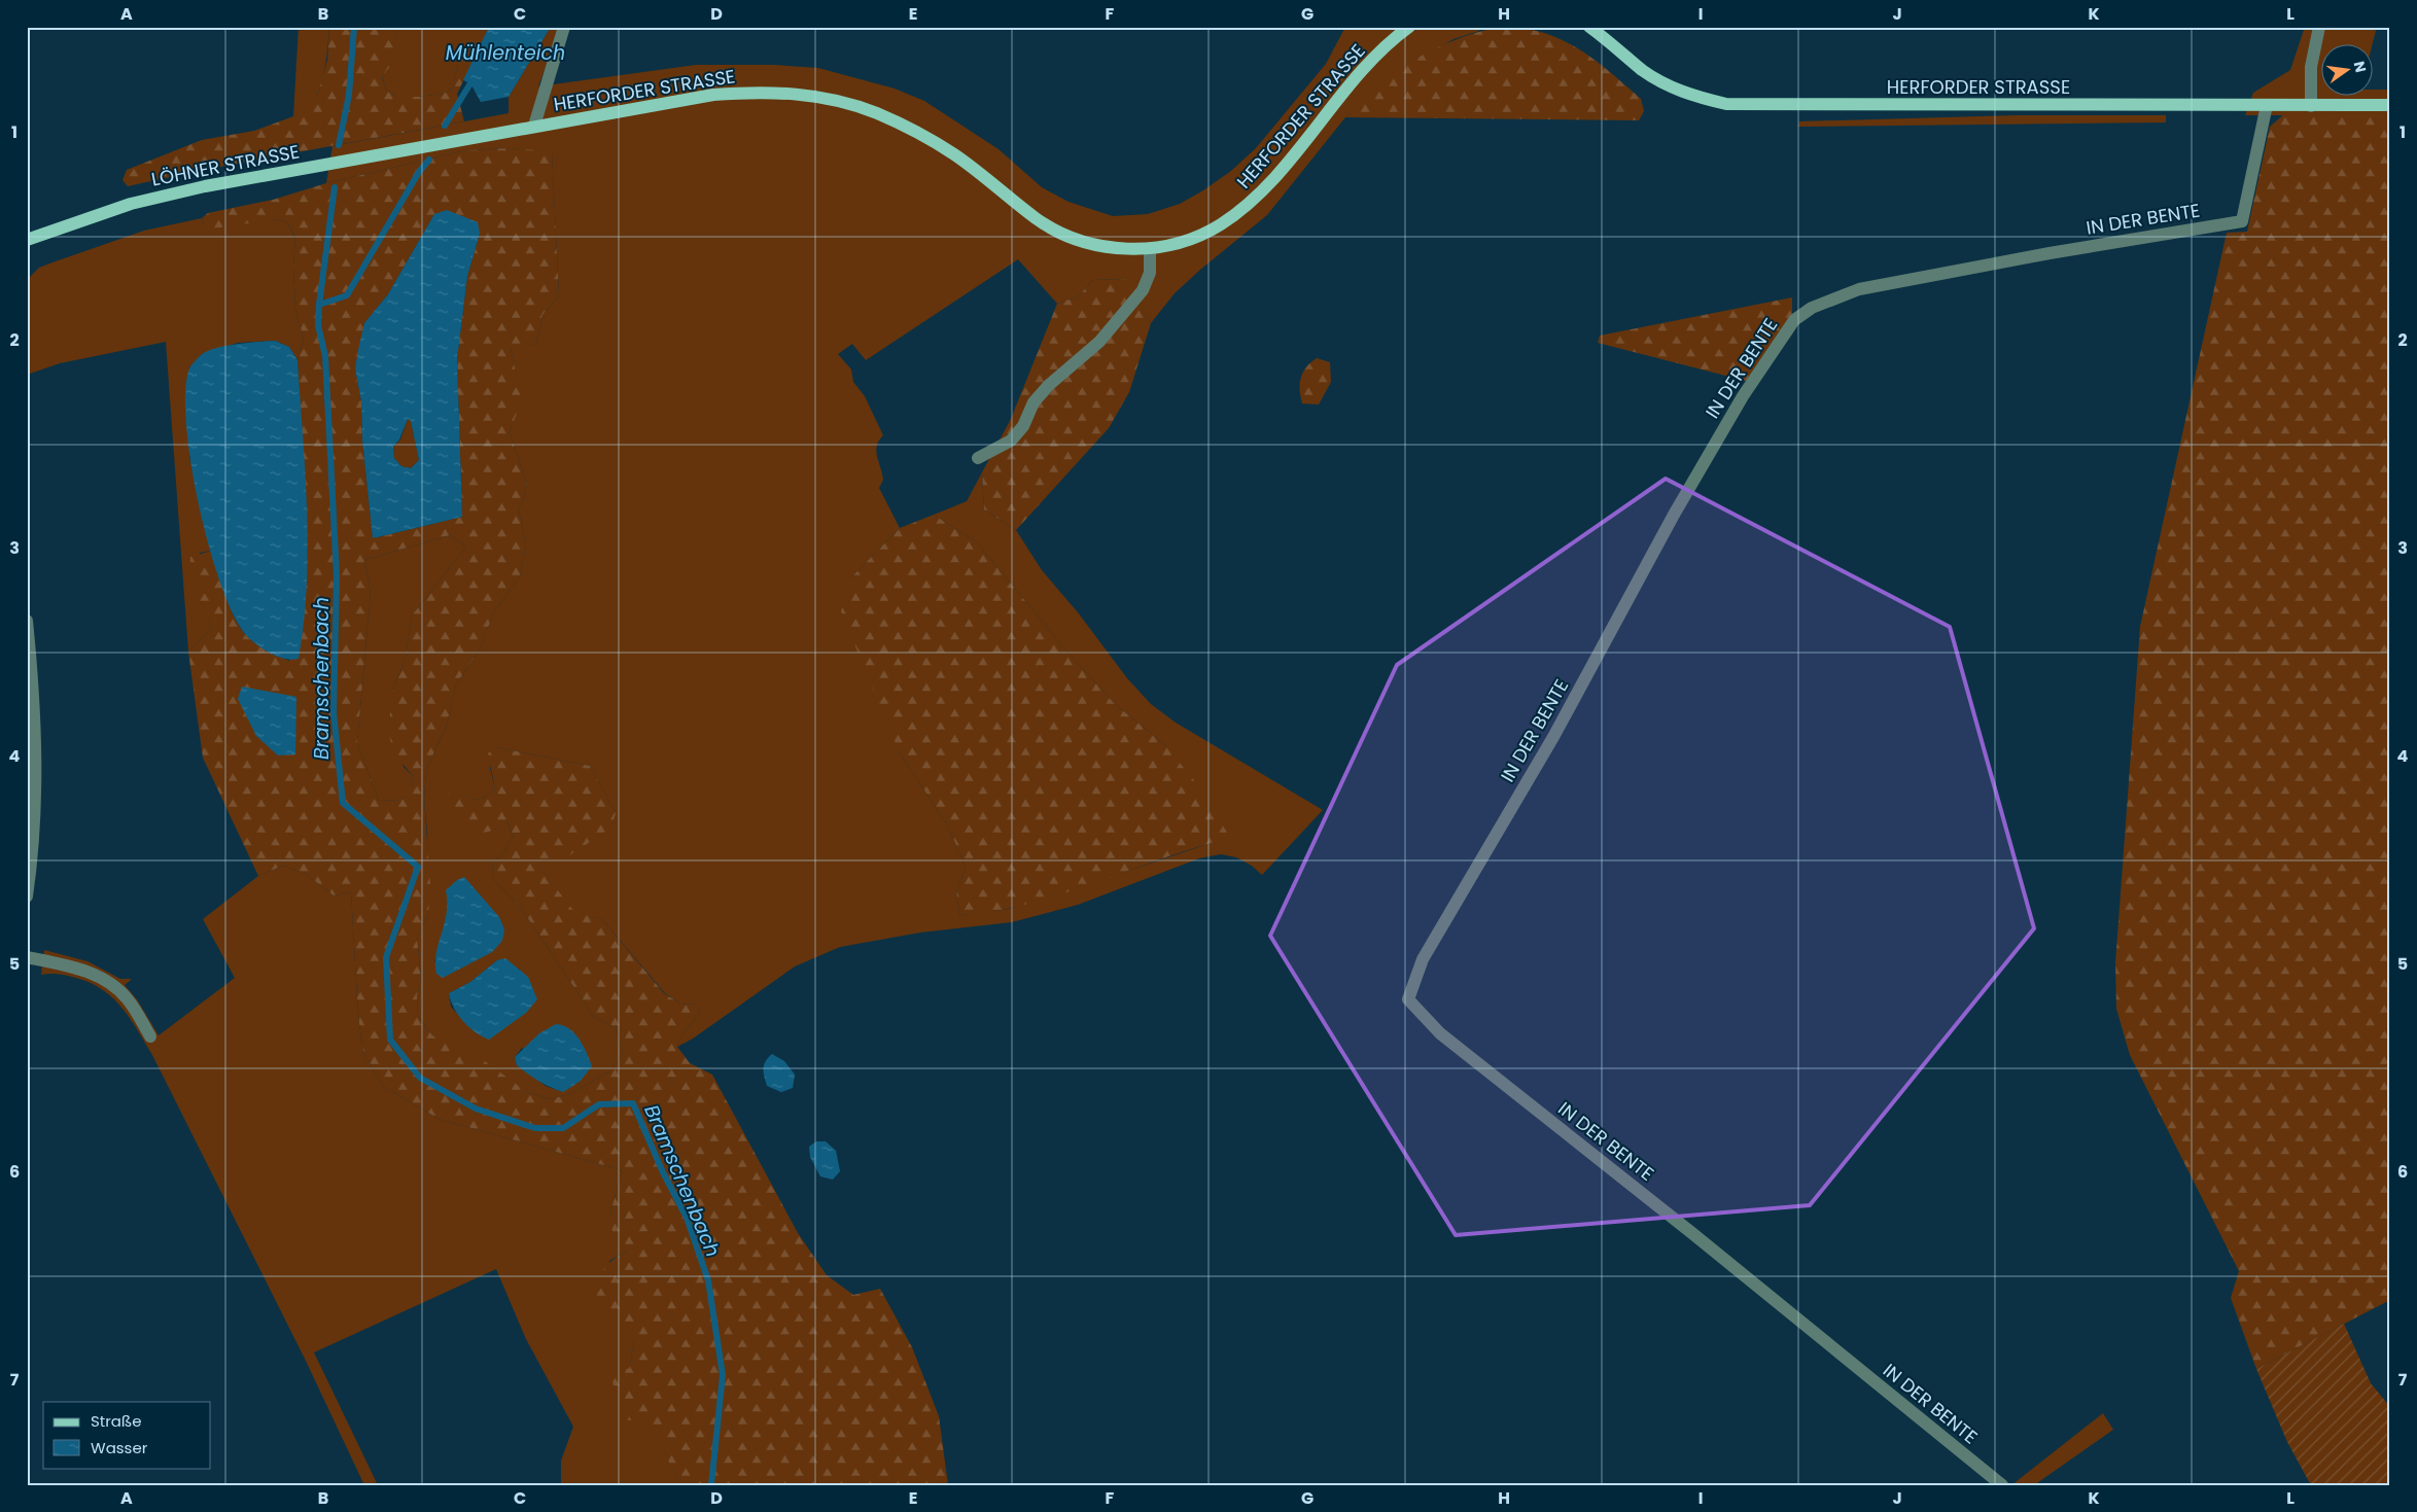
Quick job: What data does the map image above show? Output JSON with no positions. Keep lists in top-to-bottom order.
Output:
{
  "streets": {
    "main road": ["HERFORDER STRASSE", "LÖHNER STRASSE"],
    "street": ["IN DER BENTE"]
  },
  "crossings": [
    ["HERFORDER STRASSE", "LÖHNER STRASSE"],
    ["HERFORDER STRASSE", "IN DER BENTE"]
  ],
  "water": ["Mühlenteich", "Bramschenbach"],
  "legend": ["Straße", "Wasser"],
  "north": "right",
  "grid": {
    "columns": [
      "A",
      "B",
      "C",
      "D",
      "E",
      "F",
      "G",
      "H",
      "I",
      "J",
      "K",
      "L"
    ],
    "rows": [
      "1",
      "2",
      "3",
      "4",
      "5",
      "6",
      "7"
    ]
  }
}
